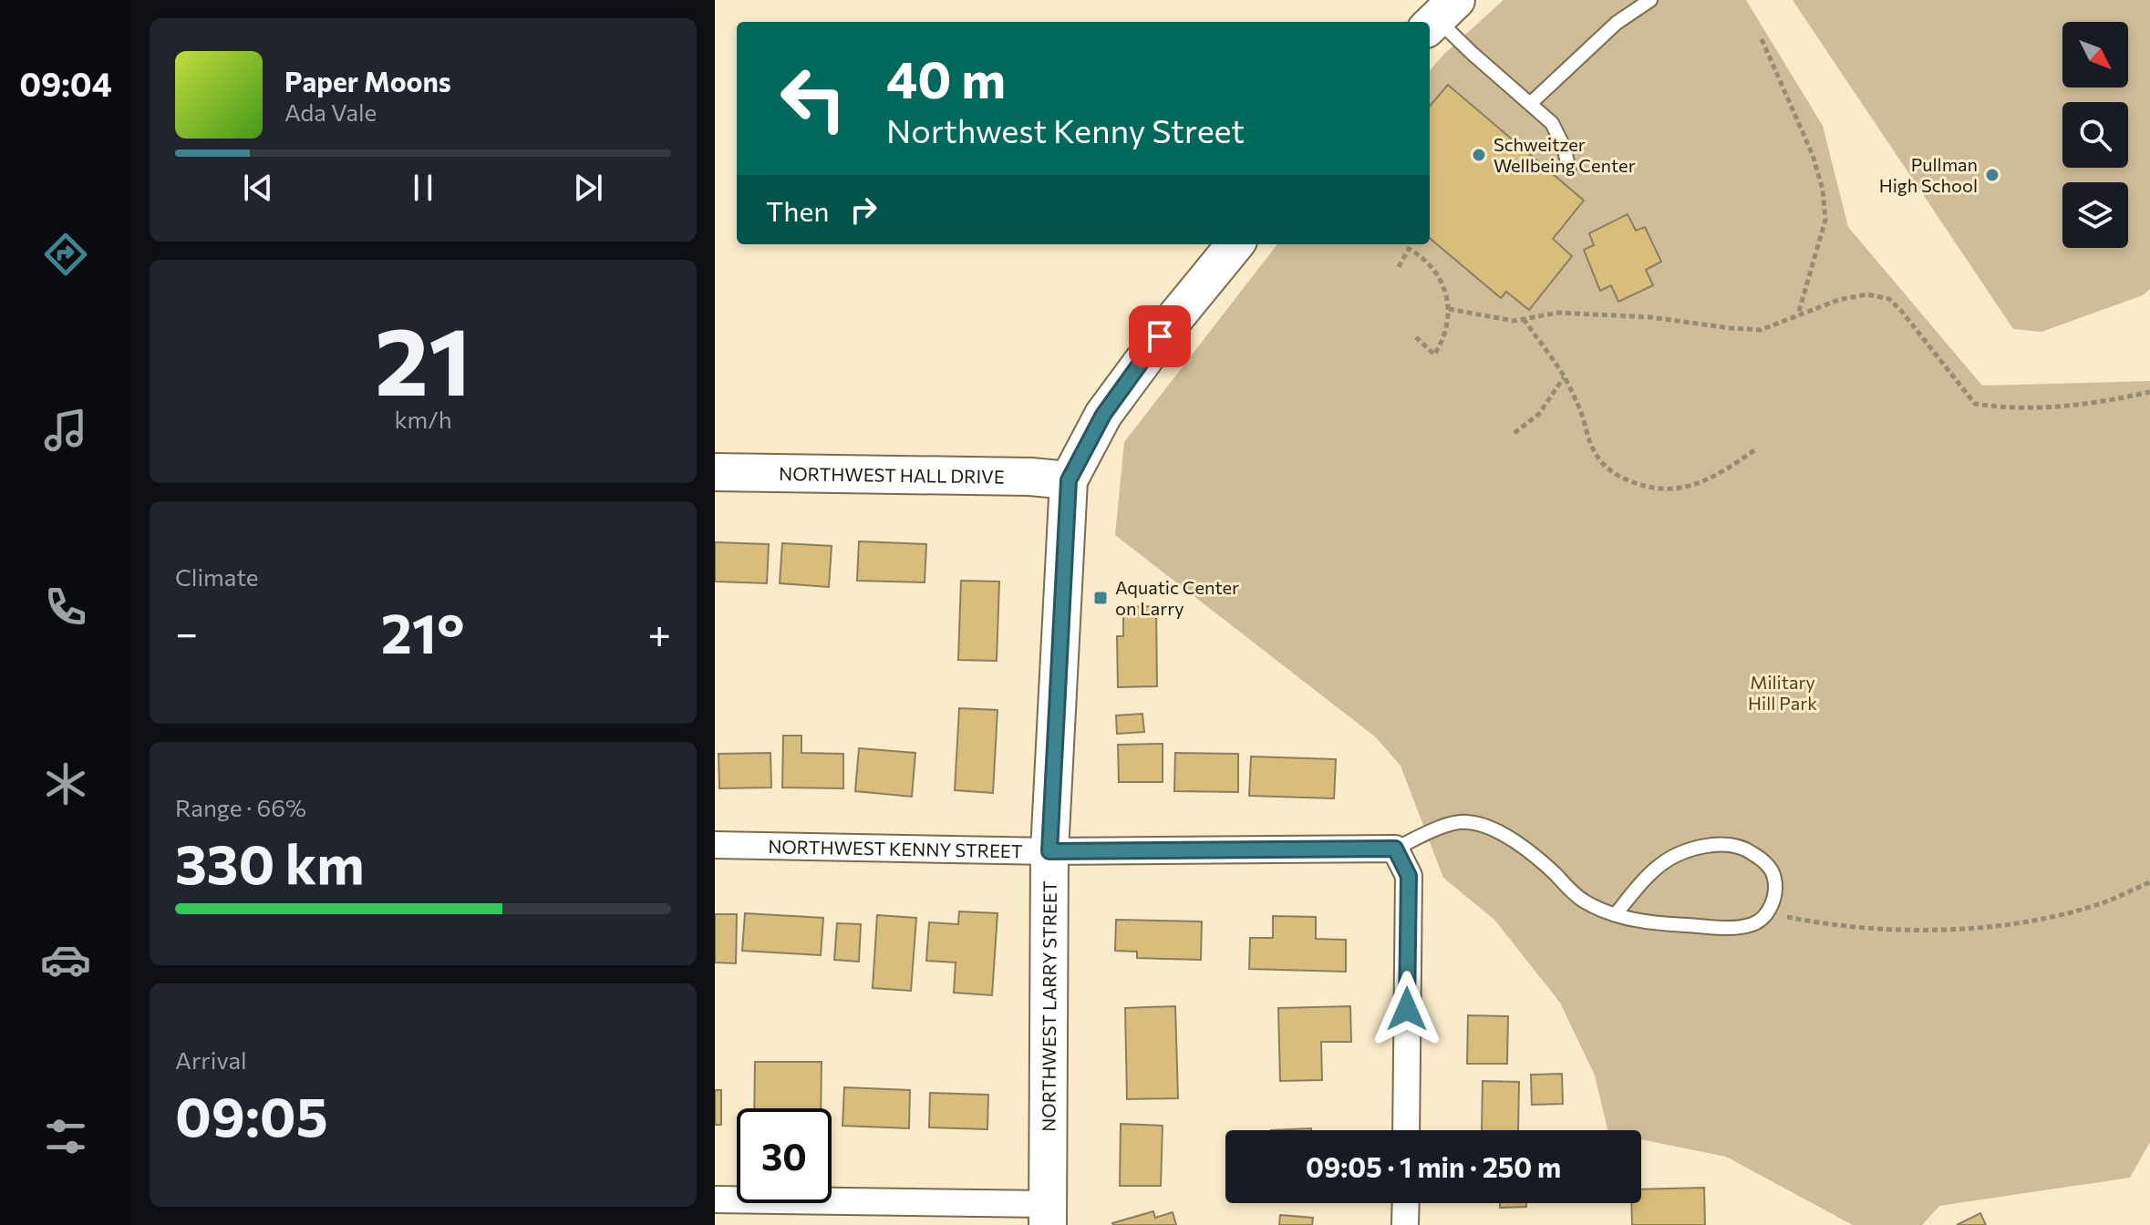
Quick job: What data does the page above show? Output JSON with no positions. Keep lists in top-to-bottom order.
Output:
{
  "streets": {
    "street": ["NORTHWEST HALL DRIVE", "NORTHWEST KENNY STREET", "NORTHWEST LARRY STREET"]
  },
  "crossings": [
    ["NORTHWEST HALL DRIVE", "NORTHWEST LARRY STREET"],
    ["NORTHWEST KENNY STREET", "NORTHWEST LARRY STREET"]
  ],
  "parks": ["Military Hill Park"],
  "places": {
    "other": ["Schweitzer Wellbeing Center", "Pullman High School"],
    "transit": ["Aquatic Center on Larry"]
  },
  "north": "bottom right",
  "page": {
    "tabs": "09:04",
    "turn": ["40 m", "Northwest Kenny Street"],
    "song": ["Paper Moons", "Ada Vale"],
    "then": "Then",
    "tile": [
      ["21", "km/h"],
      "Climate",
      ["Range · 66%", "330 km"],
      ["Arrival", "09:05"]
    ],
    "heat": ["−", "21°", "+"],
    "limit": "30",
    "trip": "09:05 · 1 min · 250 m"
  }
}
